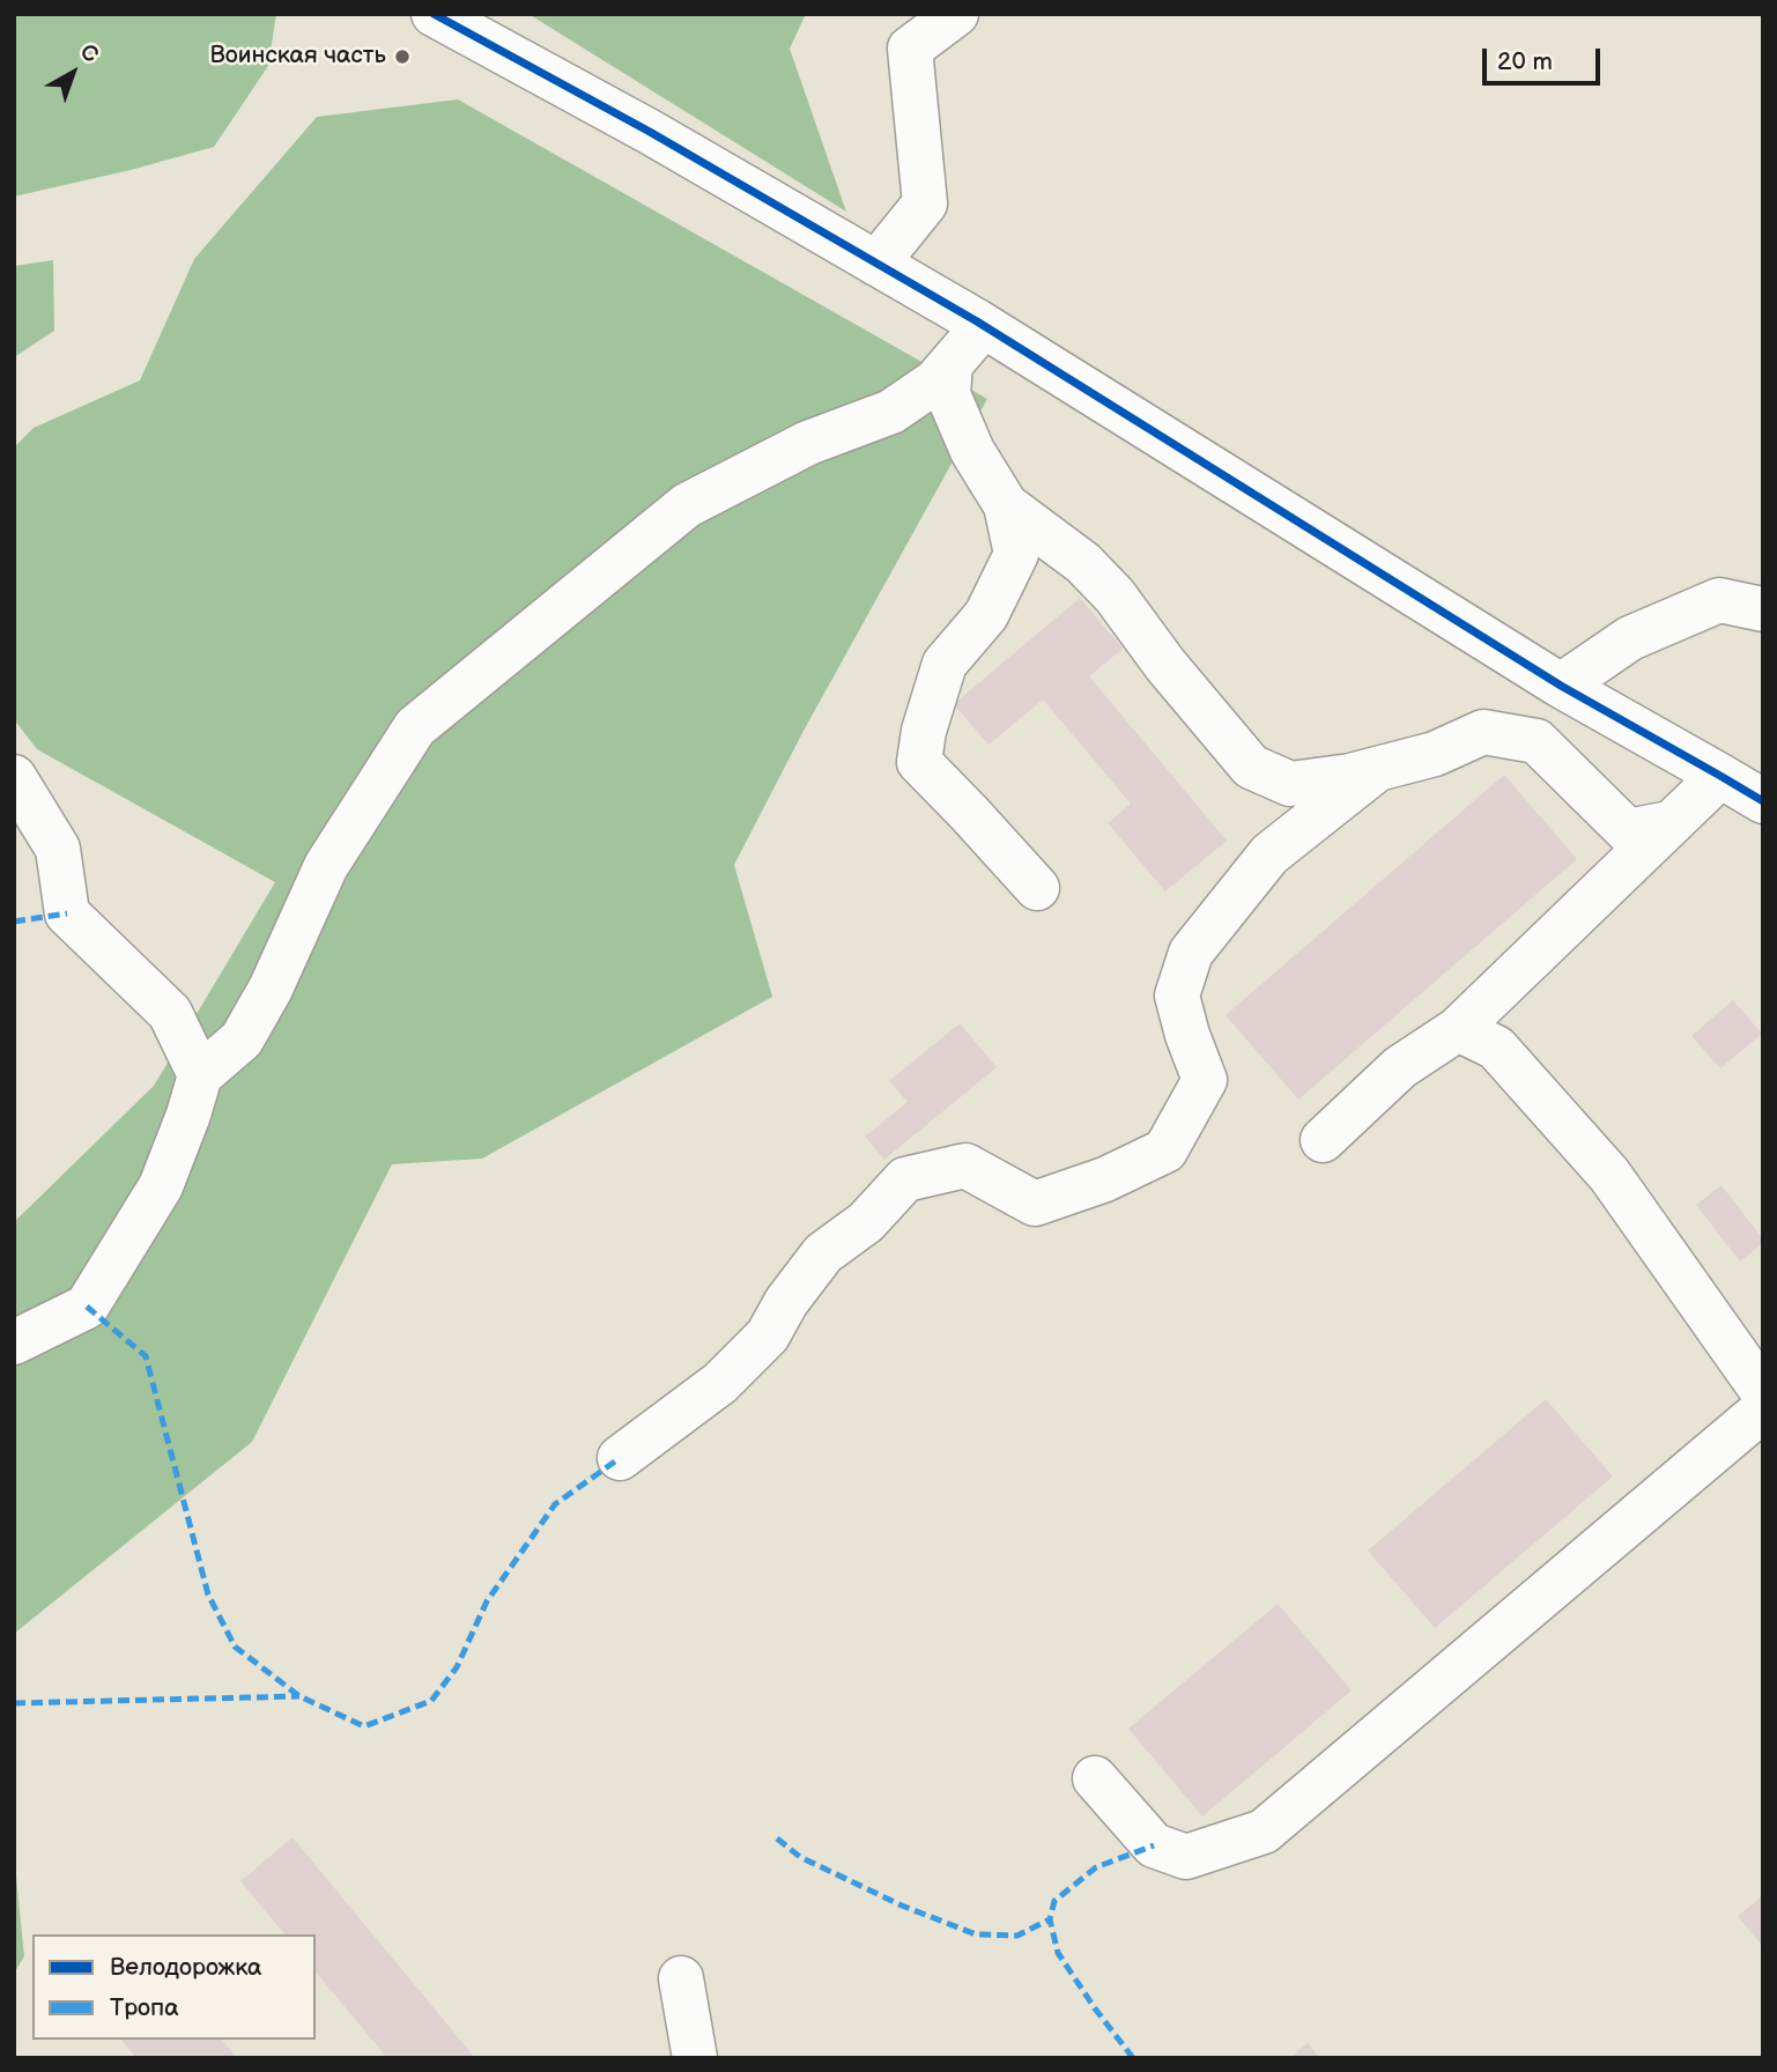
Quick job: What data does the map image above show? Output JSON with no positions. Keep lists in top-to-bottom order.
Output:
{
  "places": ["Воинская часть"],
  "legend": ["Велодорожка", "Тропа"],
  "scale_bar": "20 m",
  "north": "top right"
}
